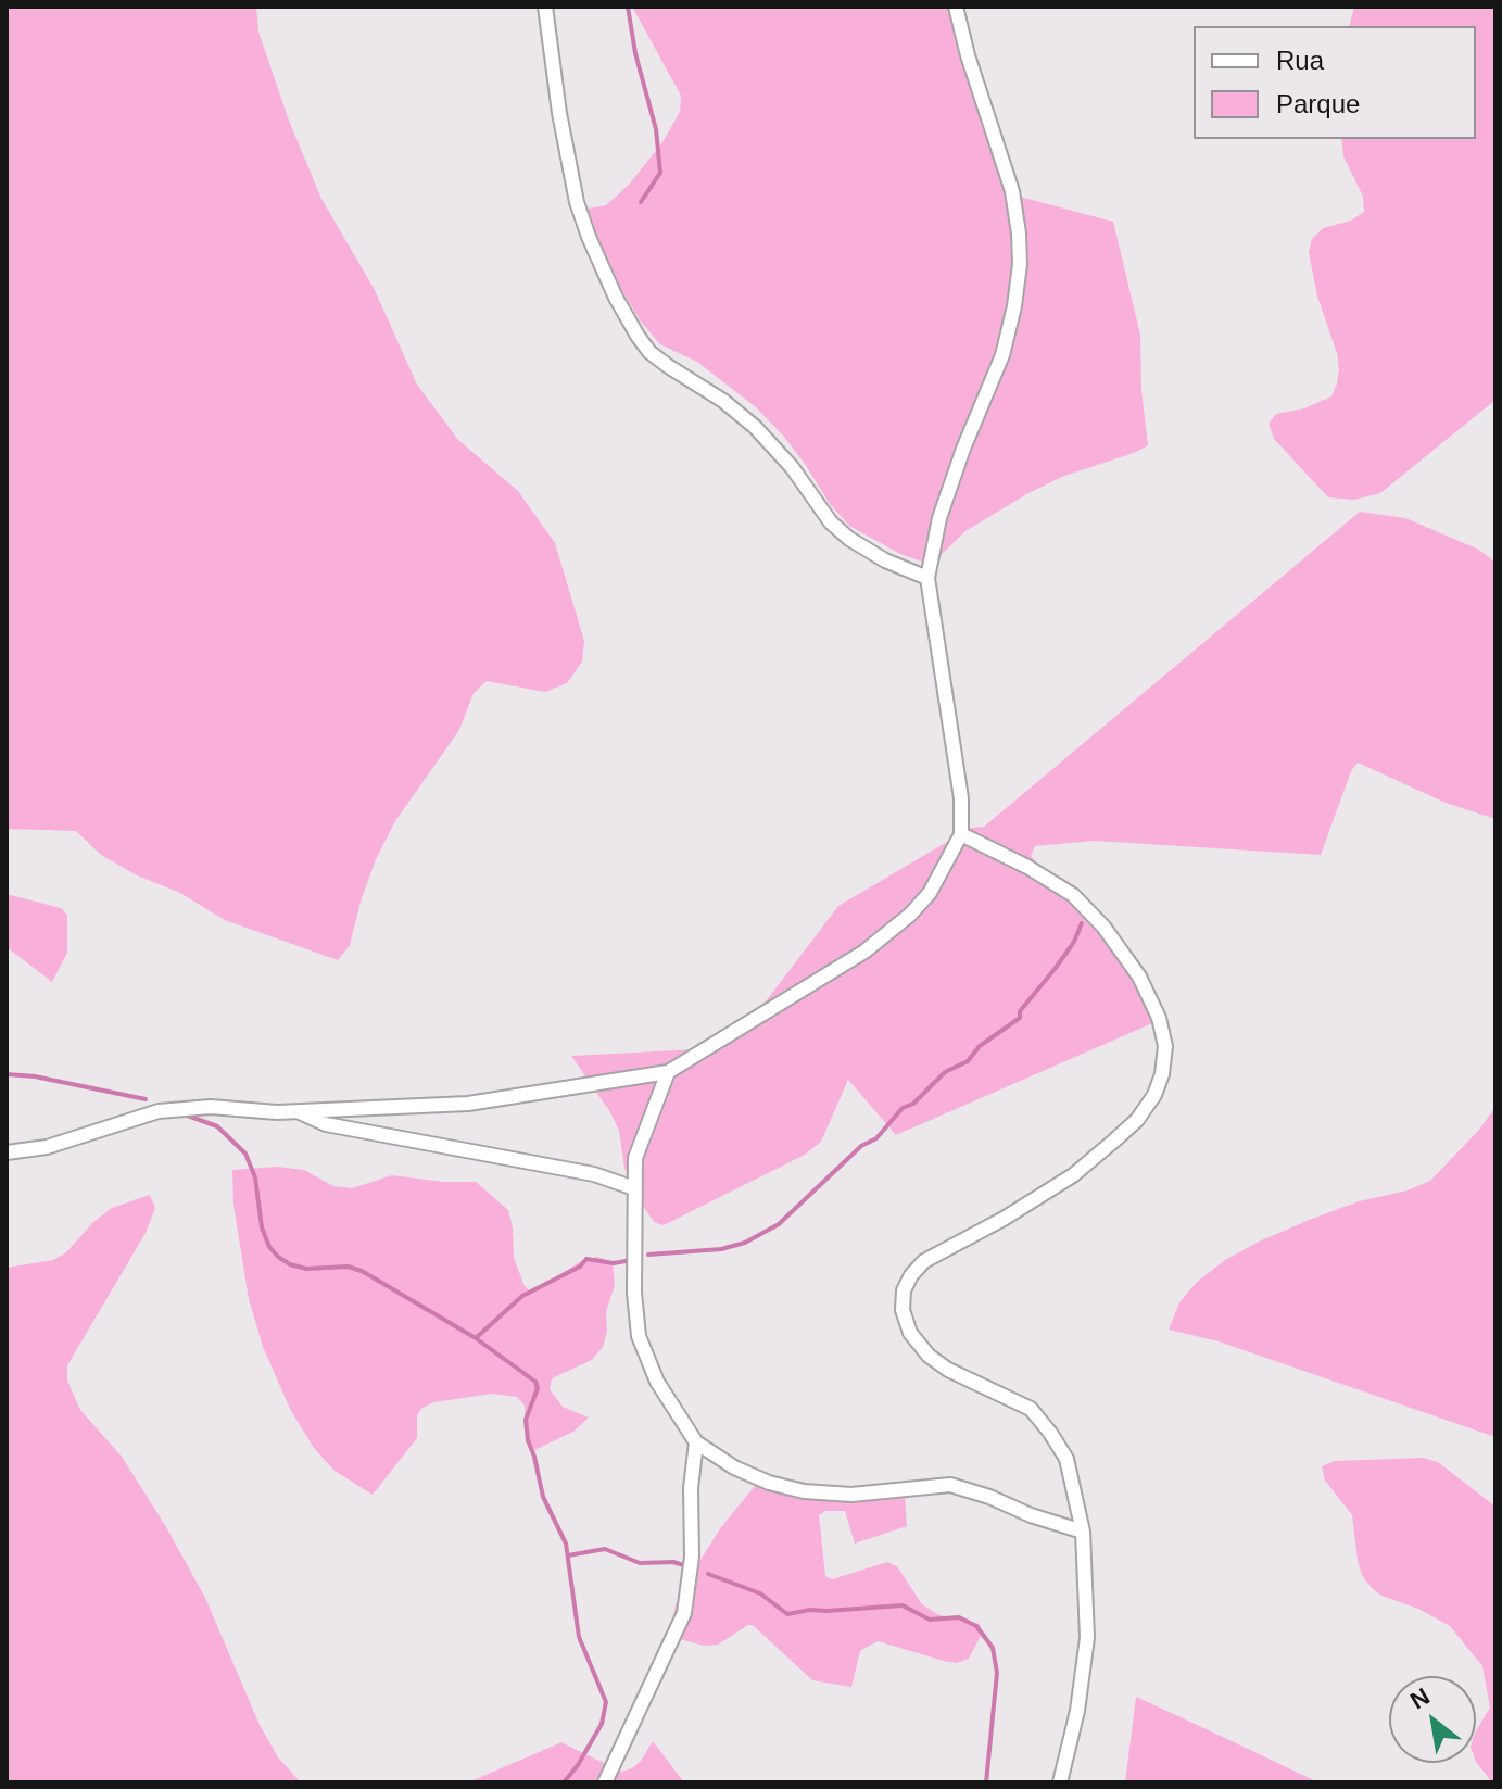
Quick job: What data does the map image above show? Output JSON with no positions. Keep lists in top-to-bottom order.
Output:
{
  "legend": ["Rua", "Parque"],
  "north": "top left"
}
